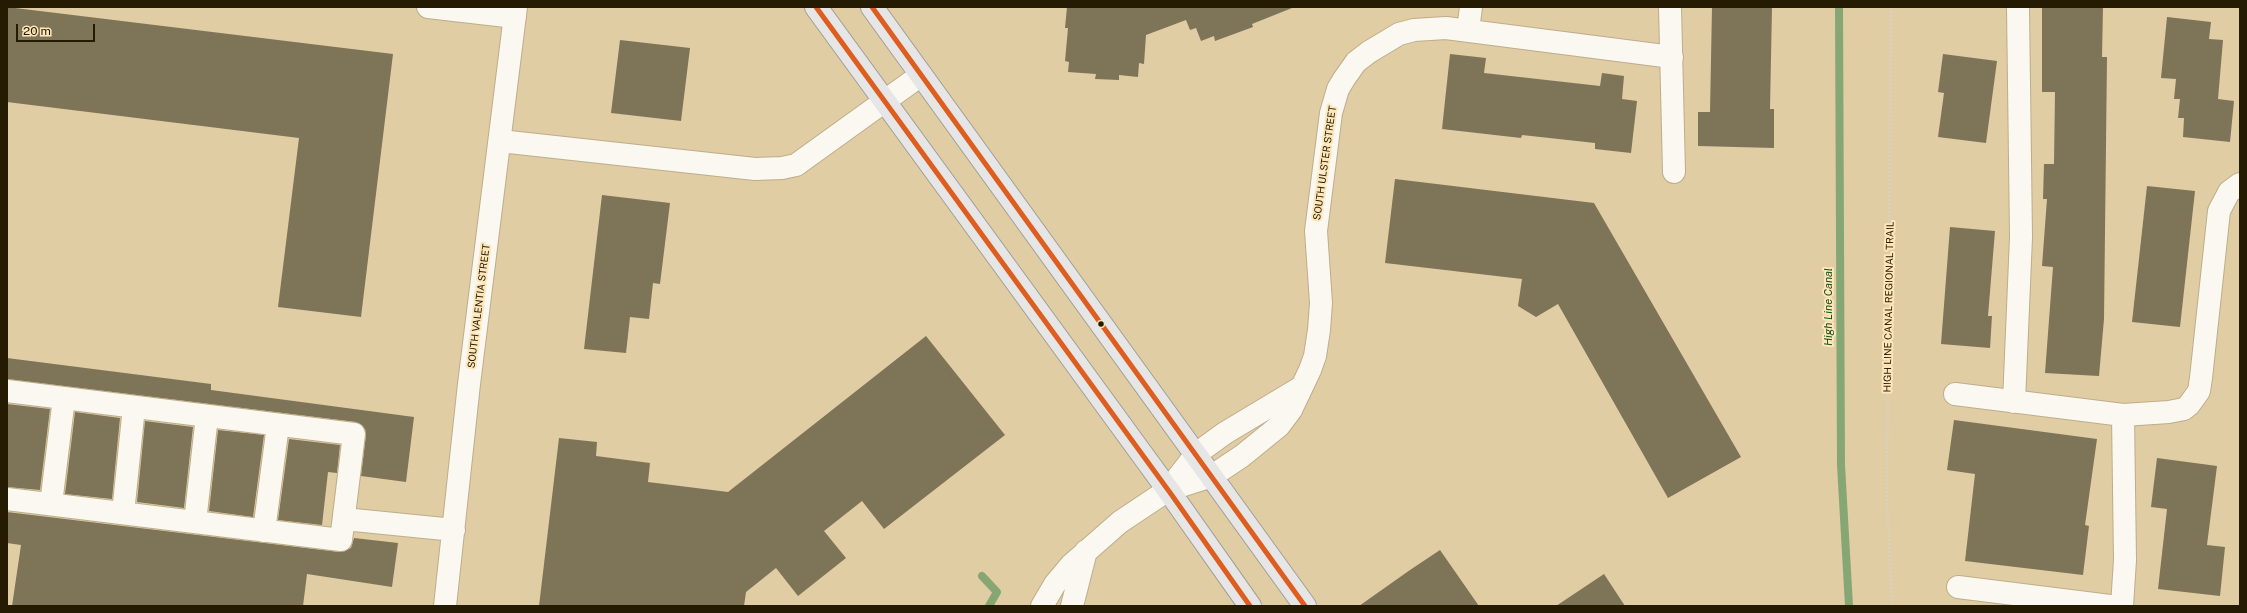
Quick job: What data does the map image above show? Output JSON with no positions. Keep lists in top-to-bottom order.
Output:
{
  "streets": {
    "street": ["SOUTH ULSTER STREET", "SOUTH VALENTIA STREET"],
    "path": ["HIGH LINE CANAL REGIONAL TRAIL"]
  },
  "water": ["High Line Canal"],
  "scale_bar": "20 m"
}
